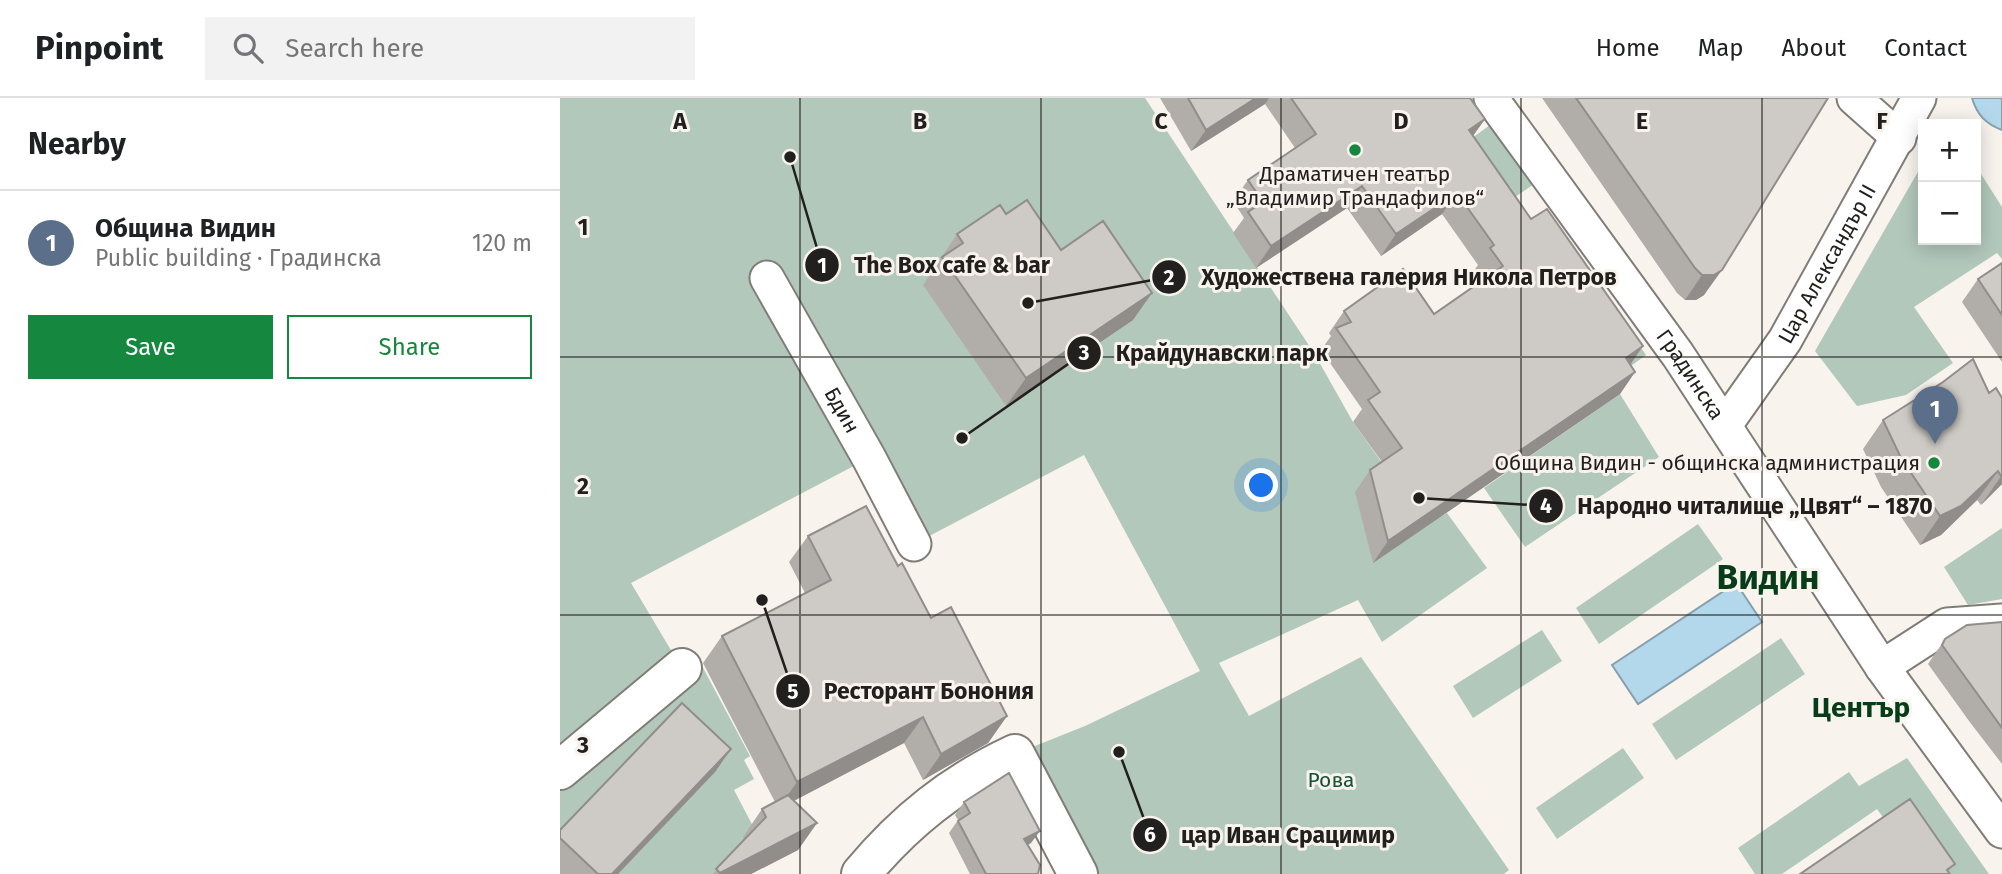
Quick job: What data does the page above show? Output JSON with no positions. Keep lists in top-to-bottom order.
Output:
{
  "streets": {
    "street": ["Цар Александър II", "Градинска", "Бдин"]
  },
  "crossings": [
    ["Цар Александър II", "Градинска"]
  ],
  "districts": ["Видин", "Център"],
  "parks": ["Рова"],
  "places": [
    "Драматичен театър „Владимир Трандафилов“",
    "The Box cafe & bar",
    "Художествена галерия Никола Петров",
    "Крайдунавски парк",
    "Община Видин - общинска администрация",
    "Народно читалище „Цвят“ – 1870",
    "Ресторант Бонония",
    "цар Иван Срацимир"
  ],
  "page": {
    "header": "Pinpoint",
    "search": "Search here",
    "nav": [
      "Home",
      "Map",
      "About",
      "Contact"
    ],
    "heading": "Nearby",
    "map_buttons": ["+", "−"],
    "list": [
      {
        "mark": "1",
        "name": "Община Видин",
        "note": "Public building · Градинска",
        "value": "120 m"
      }
    ],
    "buttons": ["Save", "Share"],
    "pins": "1"
  },
  "grid": {
    "columns": [
      "A",
      "B",
      "C",
      "D",
      "E",
      "F"
    ],
    "rows": ["1", "2", "3"]
  }
}
